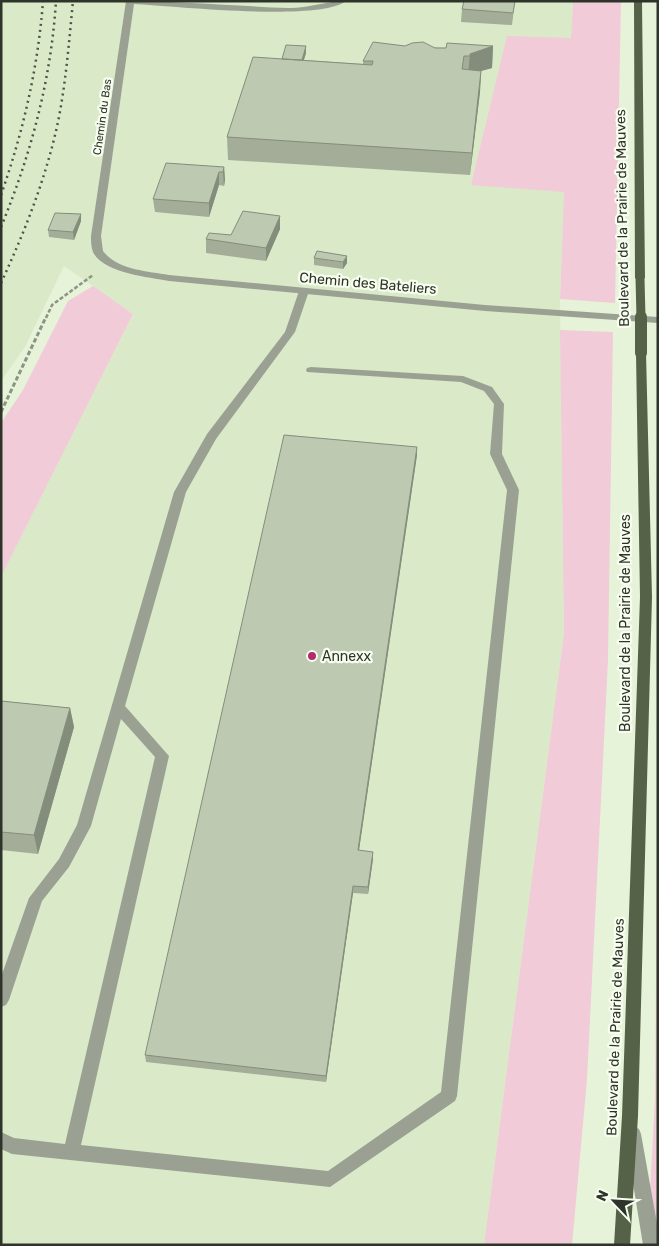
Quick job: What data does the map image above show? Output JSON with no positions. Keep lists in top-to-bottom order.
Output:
{
  "streets": {
    "main road": ["Boulevard de la Prairie de Mauves"],
    "street": ["Chemin du Bas", "Chemin des Bateliers"]
  },
  "crossings": [
    ["Chemin du Bas", "Chemin des Bateliers"]
  ],
  "places": ["Annexx"],
  "north": "top left"
}
